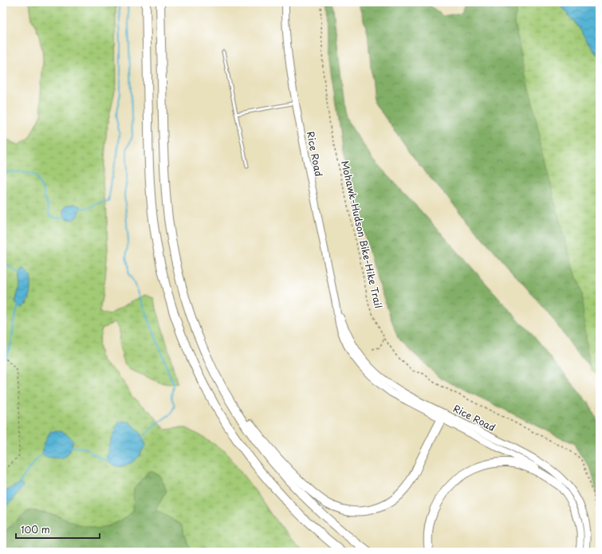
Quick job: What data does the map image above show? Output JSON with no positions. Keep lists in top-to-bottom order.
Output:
{
  "streets": {
    "street": ["Rice Road"],
    "path": ["Mohawk-Hudson Bike-Hike Trail"]
  },
  "scale_bar": "100 m"
}
